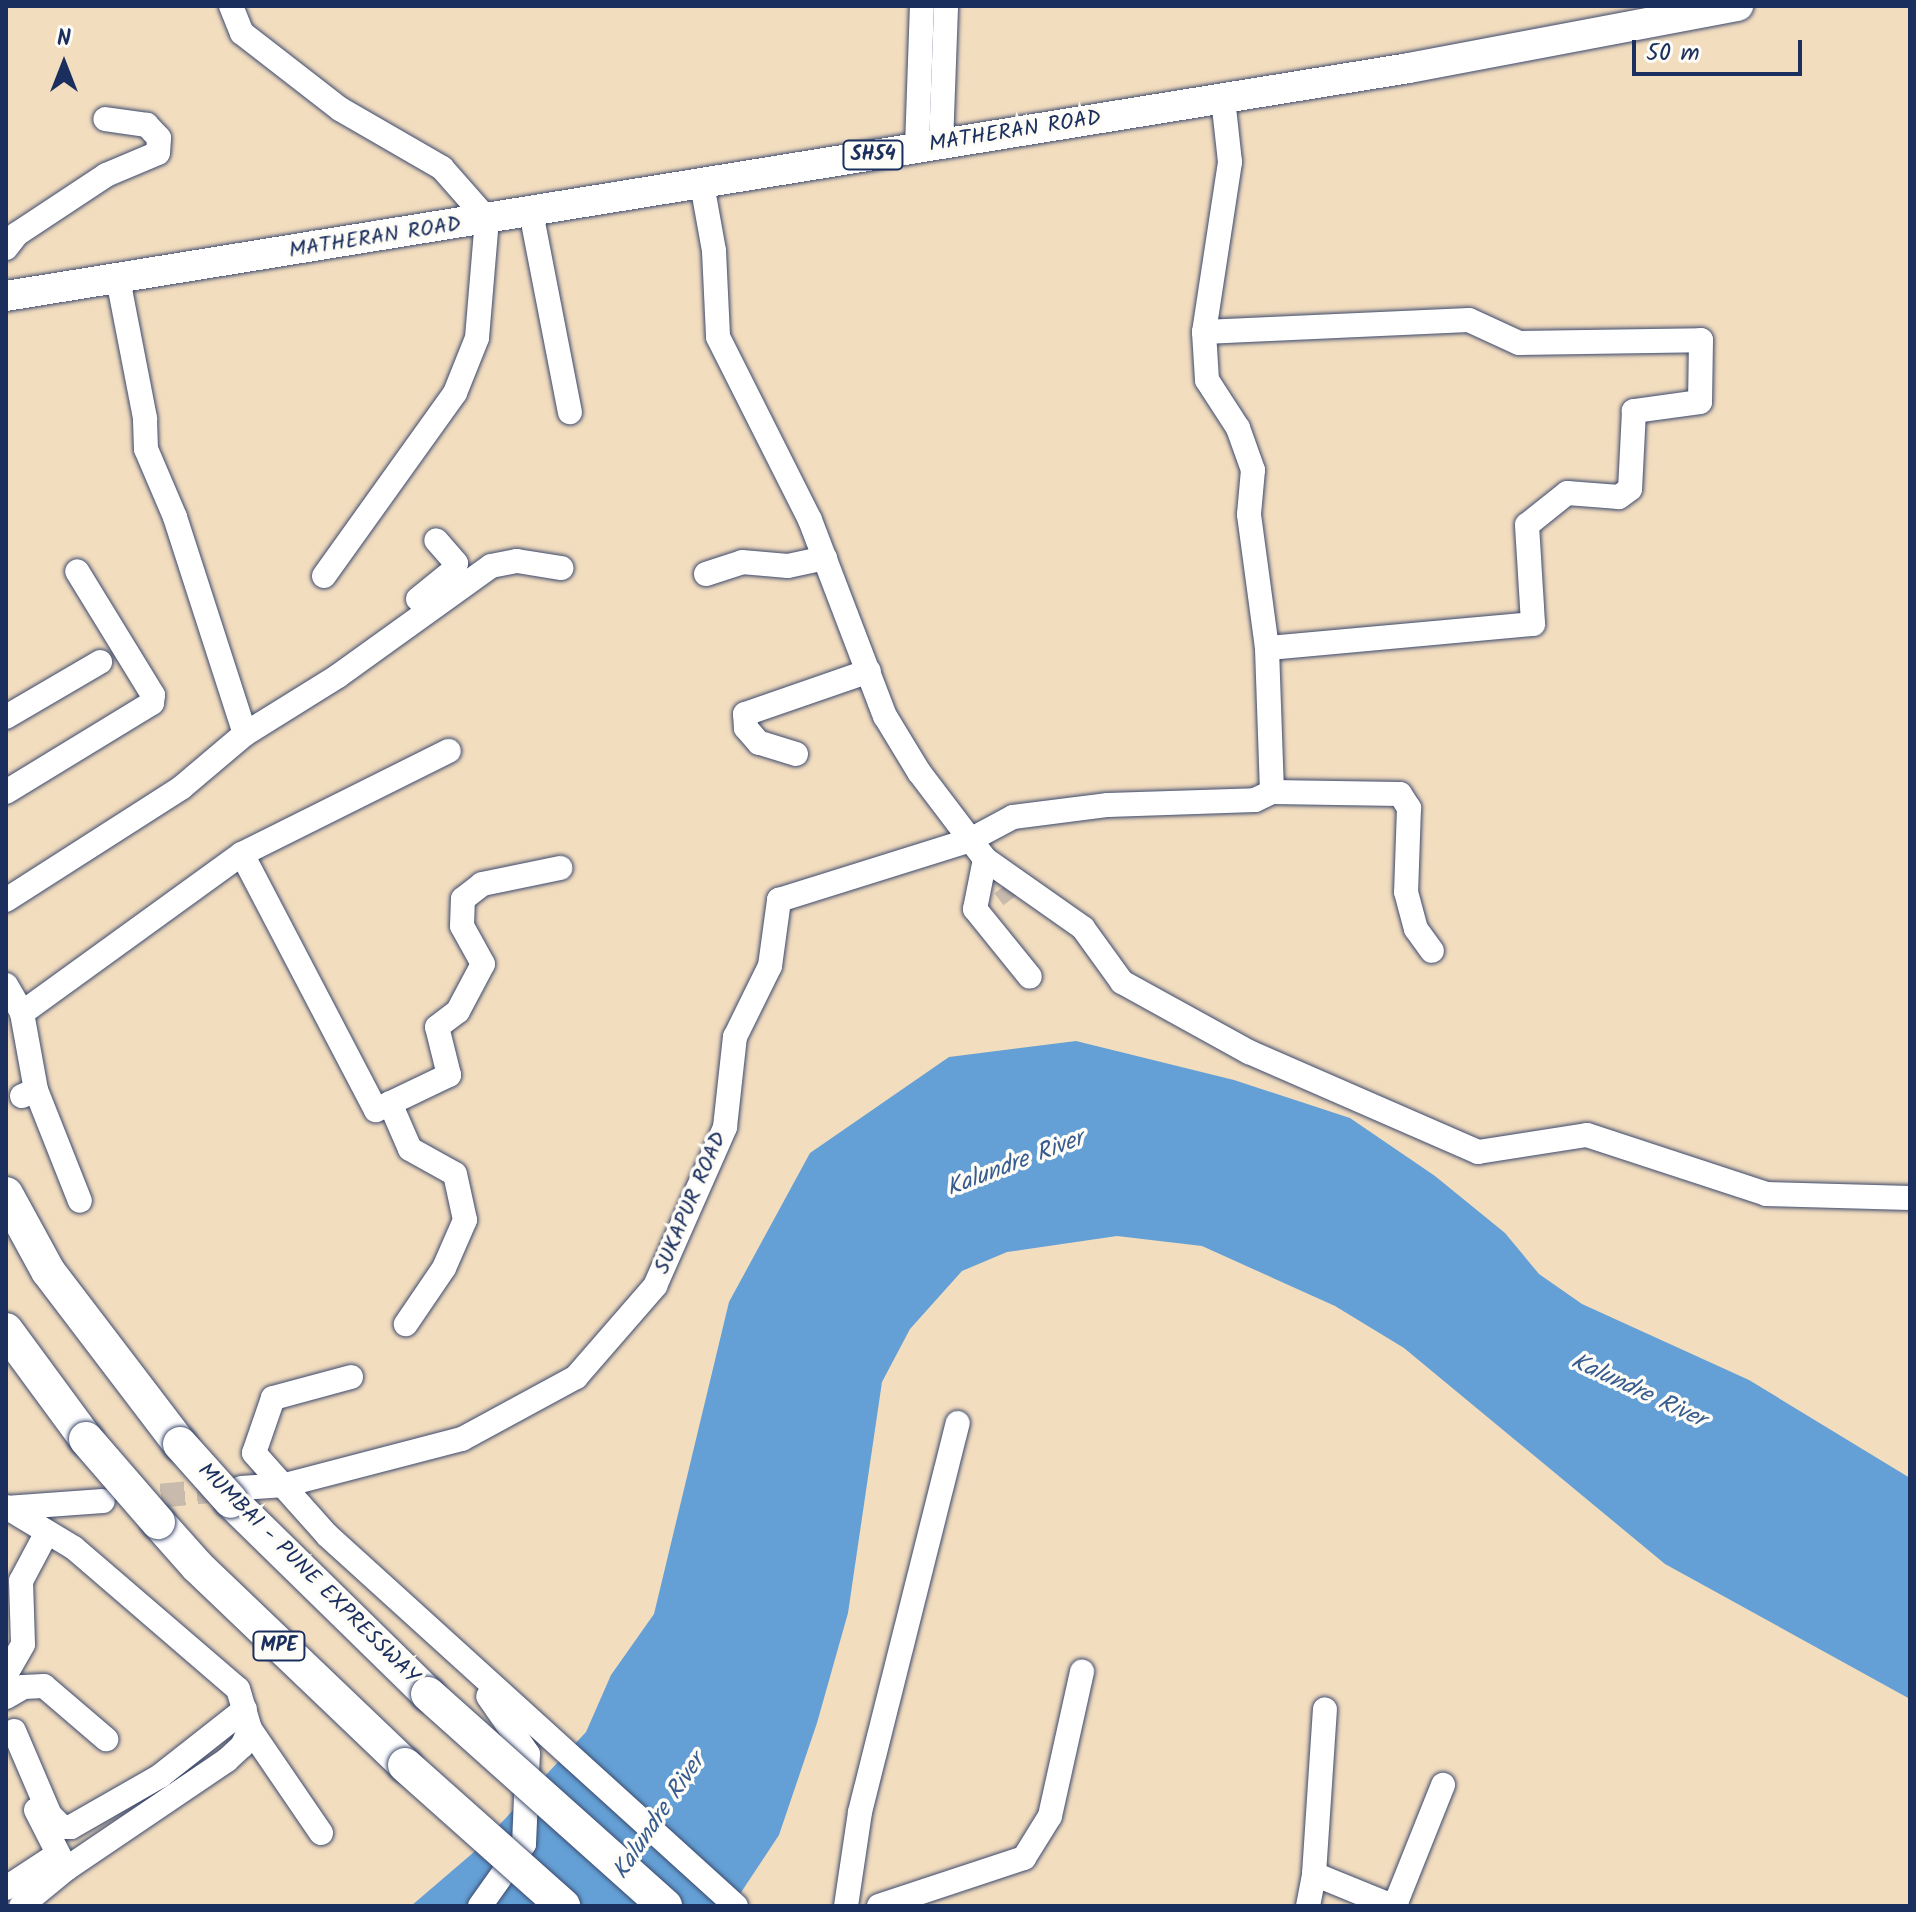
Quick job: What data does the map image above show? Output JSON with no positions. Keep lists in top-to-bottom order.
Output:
{
  "streets": {
    "highway": ["MUMBAI - PUNE EXPRESSWAY", "MPE"],
    "main road": ["MATHERAN ROAD", "SH54"],
    "street": ["SUKAPUR ROAD"]
  },
  "crossings": [
    ["SUKAPUR ROAD", "MUMBAI - PUNE EXPRESSWAY"]
  ],
  "water": ["Kalundre River"],
  "scale_bar": "50 m",
  "north": "top"
}
